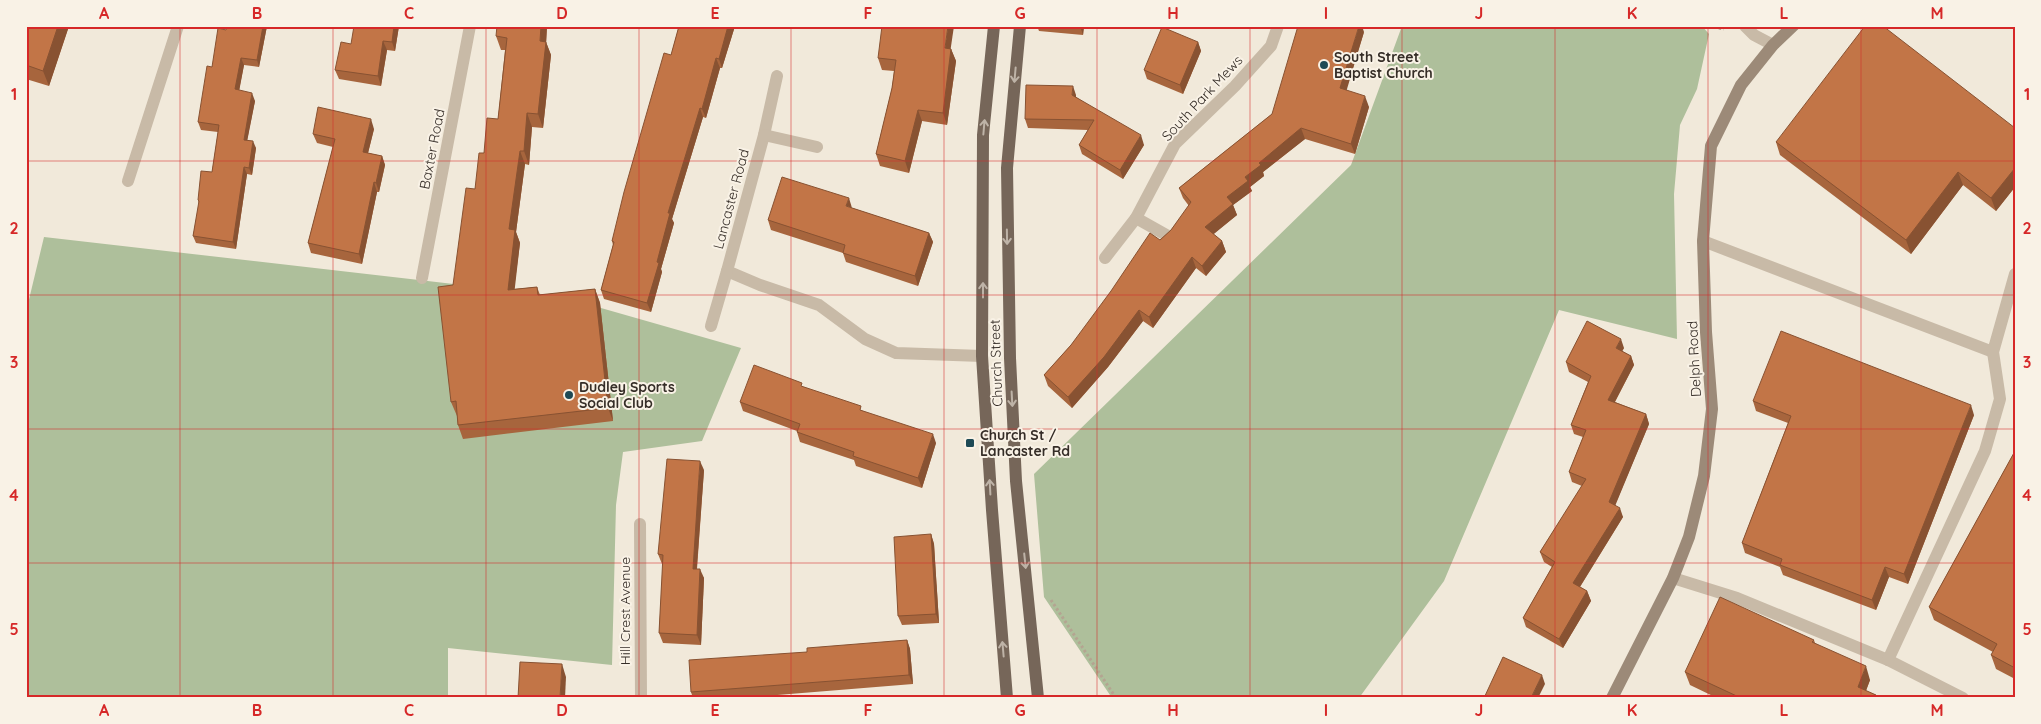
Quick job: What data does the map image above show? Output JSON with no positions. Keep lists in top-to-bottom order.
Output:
{
  "streets": {
    "main road": ["Delph Road", "Church Street"],
    "street": [
      "South Park Mews",
      "Baxter Road",
      "Lancaster Road",
      "Hill Crest Avenue"
    ]
  },
  "crossings": [
    ["Lancaster Road", "Church Street"]
  ],
  "places": {
    "other": ["South Street Baptist Church", "Dudley Sports Social Club"],
    "transit": ["Church St / Lancaster Rd"]
  },
  "grid": {
    "columns": [
      "A",
      "B",
      "C",
      "D",
      "E",
      "F",
      "G",
      "H",
      "I",
      "J",
      "K",
      "L",
      "M"
    ],
    "rows": [
      "1",
      "2",
      "3",
      "4",
      "5"
    ]
  }
}
